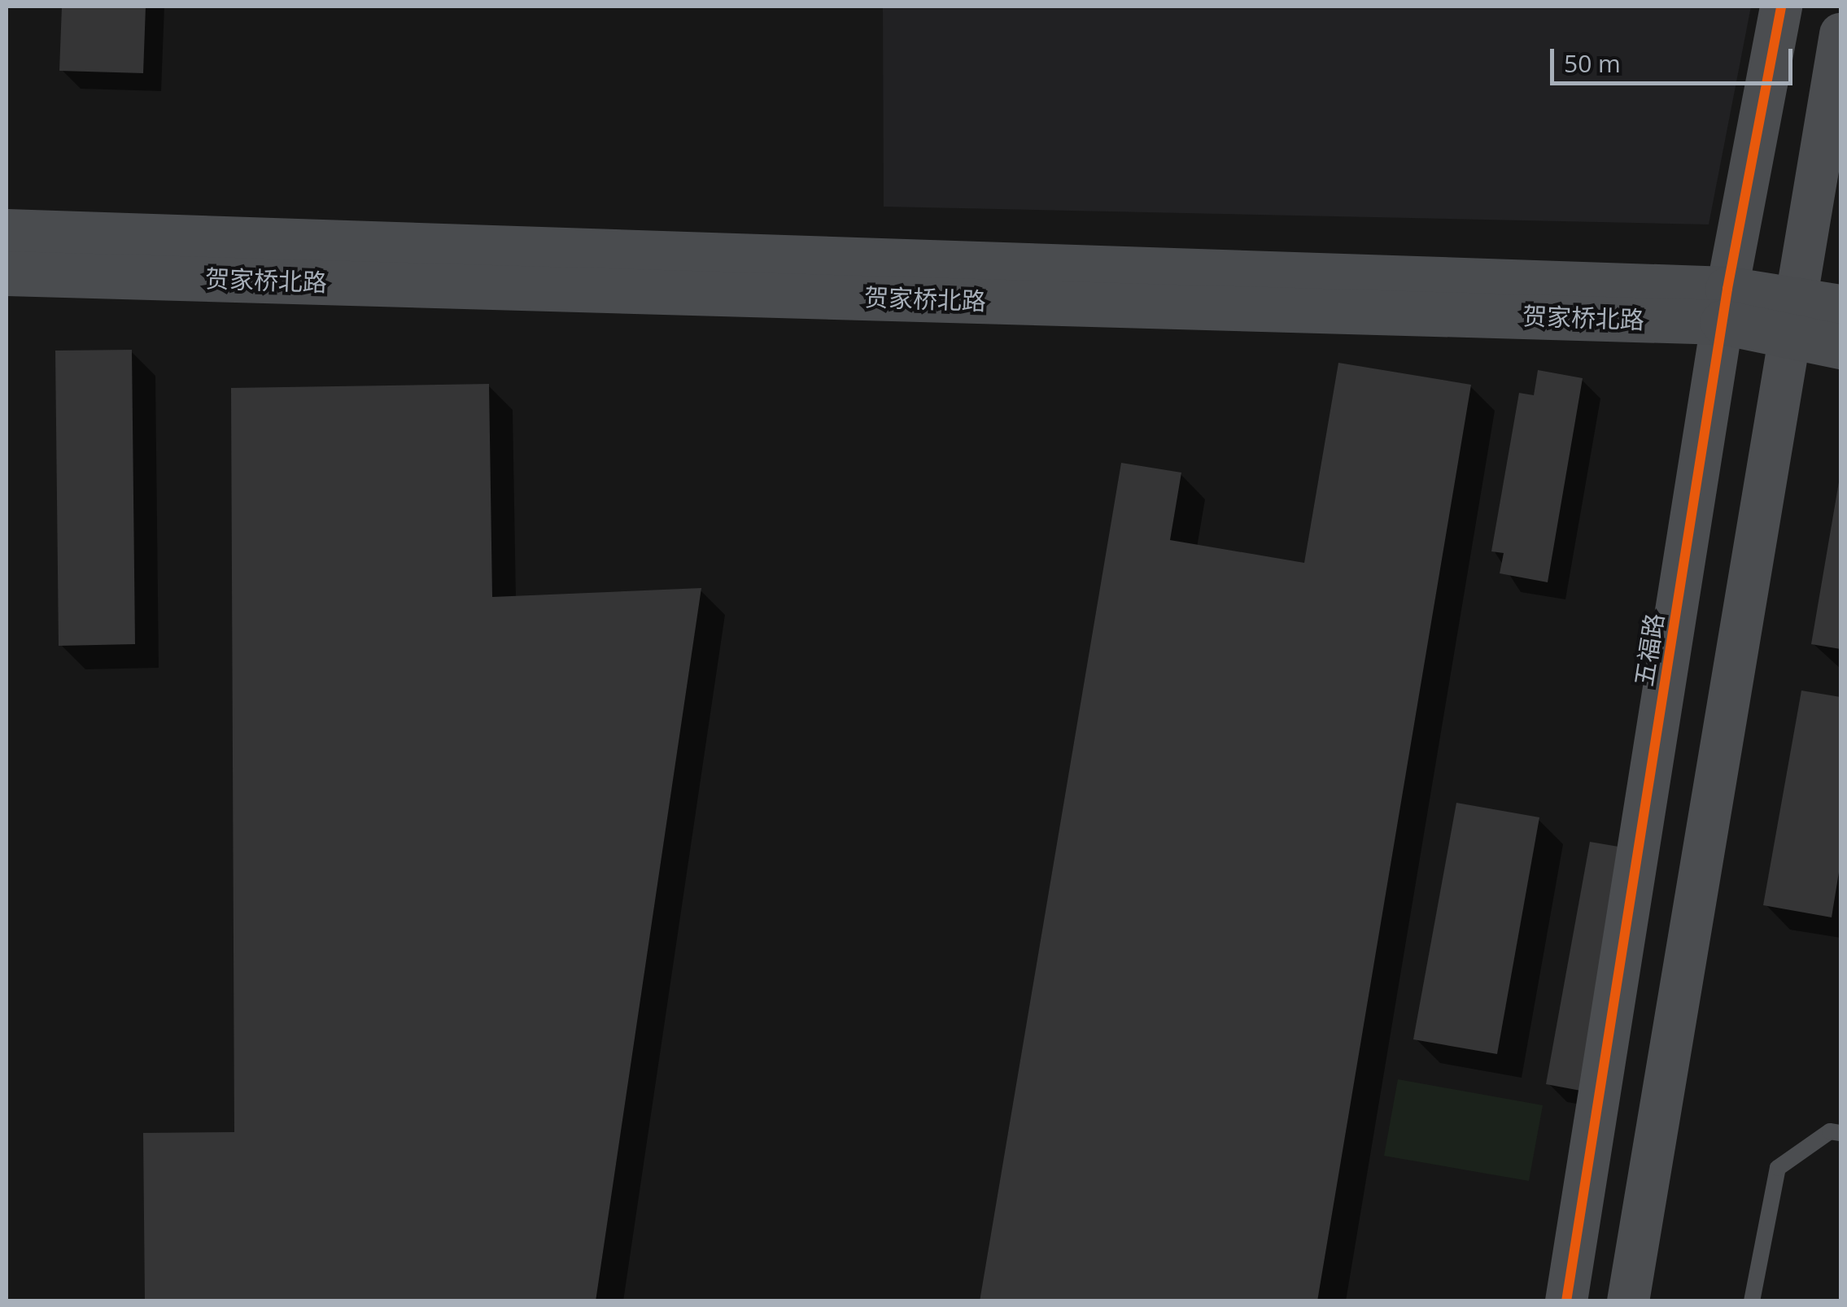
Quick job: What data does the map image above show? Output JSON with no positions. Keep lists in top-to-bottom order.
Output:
{
  "streets": {
    "main road": ["贺家桥北路"],
    "street": ["五福路"]
  },
  "crossings": [
    ["贺家桥北路", "五福路"]
  ],
  "scale_bar": "50 m"
}
